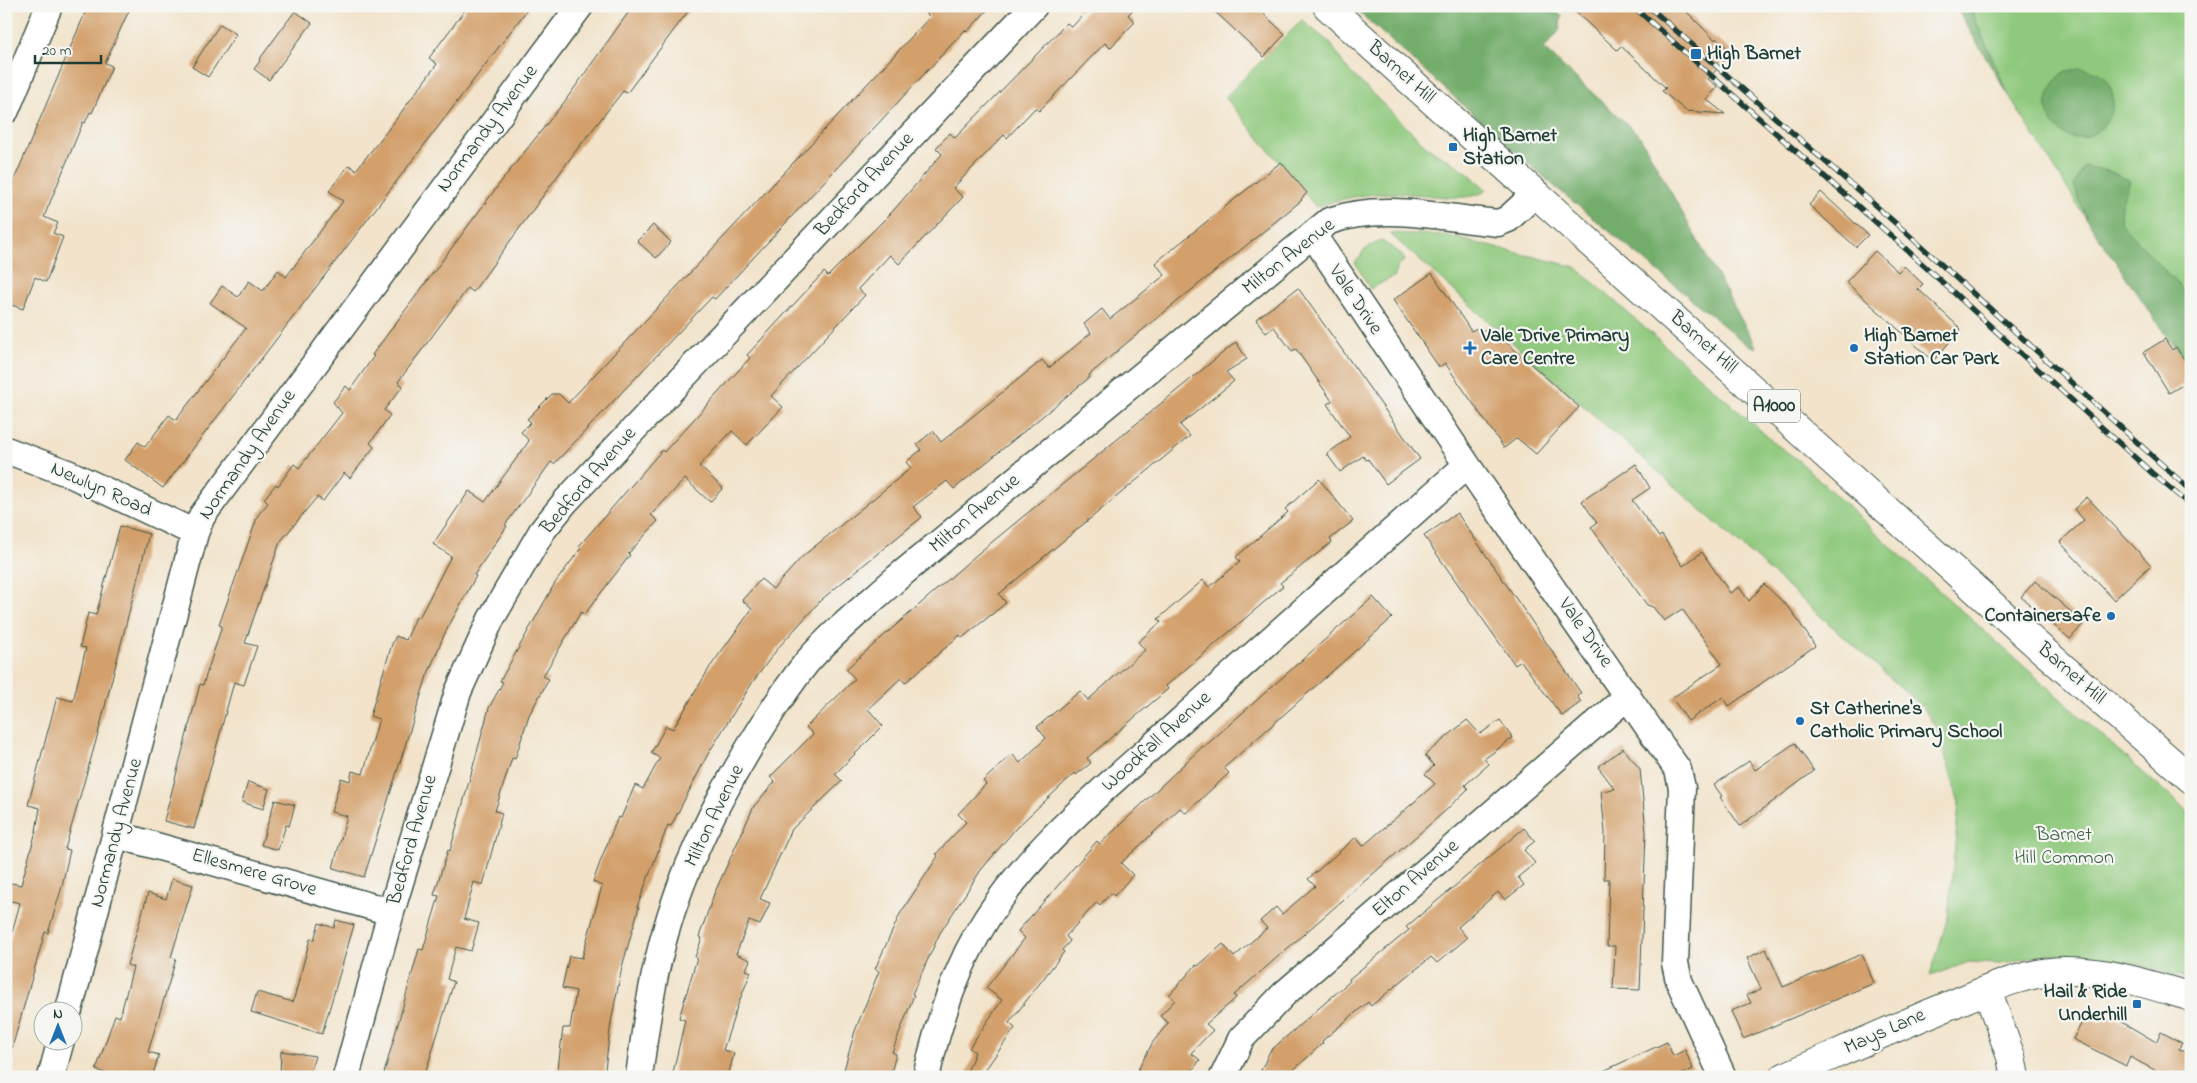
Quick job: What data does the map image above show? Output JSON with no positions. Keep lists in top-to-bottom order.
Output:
{
  "streets": {
    "main road": ["Barnet Hill", "A1000", "Mays Lane"],
    "street": [
      "Normandy Avenue",
      "Bedford Avenue",
      "Milton Avenue",
      "Vale Drive",
      "Newlyn Road",
      "Woodfall Avenue",
      "Ellesmere Grove",
      "Elton Avenue"
    ]
  },
  "crossings": [
    ["Barnet Hill", "Milton Avenue"],
    ["Normandy Avenue", "Newlyn Road"],
    ["Normandy Avenue", "Ellesmere Grove"],
    ["Bedford Avenue", "Ellesmere Grove"],
    ["Milton Avenue", "Vale Drive"],
    ["Vale Drive", "Woodfall Avenue"],
    ["Vale Drive", "Elton Avenue"]
  ],
  "parks": ["Barnet Hill Common"],
  "places": {
    "transit": ["High Barnet", "High Barnet Station", "Hail & Ride Underhill"],
    "health": ["Vale Drive Primary Care Centre"],
    "other": ["High Barnet Station Car Park", "Containersafe", "St Catherine's Catholic Primary School"]
  },
  "scale_bar": "20 m",
  "north": "top"
}
